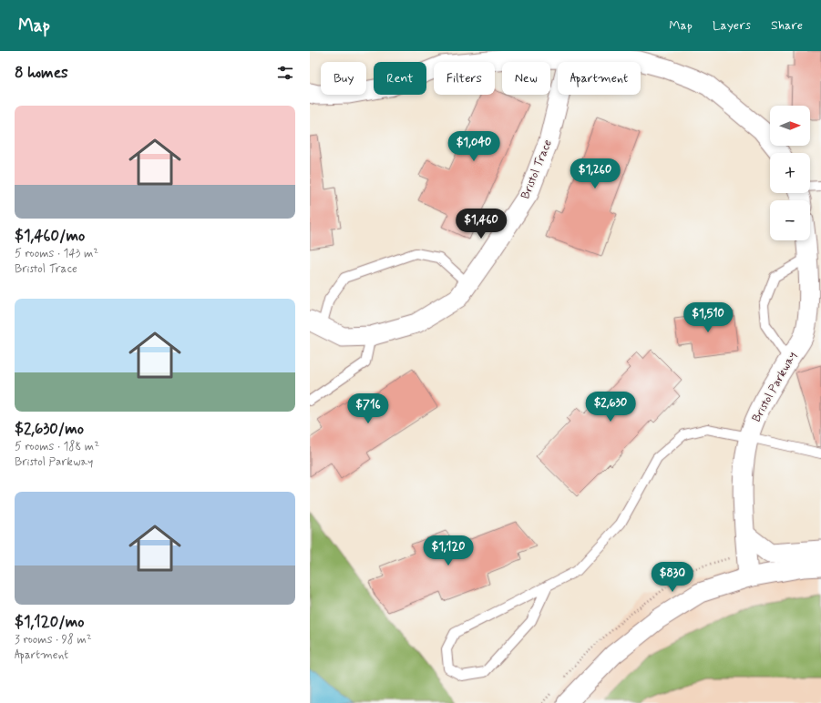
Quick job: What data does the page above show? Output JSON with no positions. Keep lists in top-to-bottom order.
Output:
{
  "streets": {
    "street": ["Bristol Trace", "Bristol Parkway"]
  },
  "north": "right",
  "page": {
    "header": "Map",
    "nav": ["Map", "Layers", "Share"],
    "heading": "8 homes",
    "chip": [
      "Buy",
      "Rent",
      "Filters",
      "New",
      "Apartment"
    ],
    "list": [
      {
        "name": "$1,460/mo",
        "note": "5 rooms · 143 m² · Bristol Trace"
      },
      {
        "name": "$2,630/mo",
        "note": "5 rooms · 188 m² · Bristol Parkway"
      },
      {
        "name": "$1,120/mo",
        "note": "3 rooms · 98 m² · Apartment"
      }
    ],
    "map_buttons": ["+", "−"],
    "price": [
      "$1,040",
      "$1,260",
      "$1,460",
      "$1,510",
      "$2,630",
      "$716",
      "$1,120",
      "$830"
    ]
  }
}
